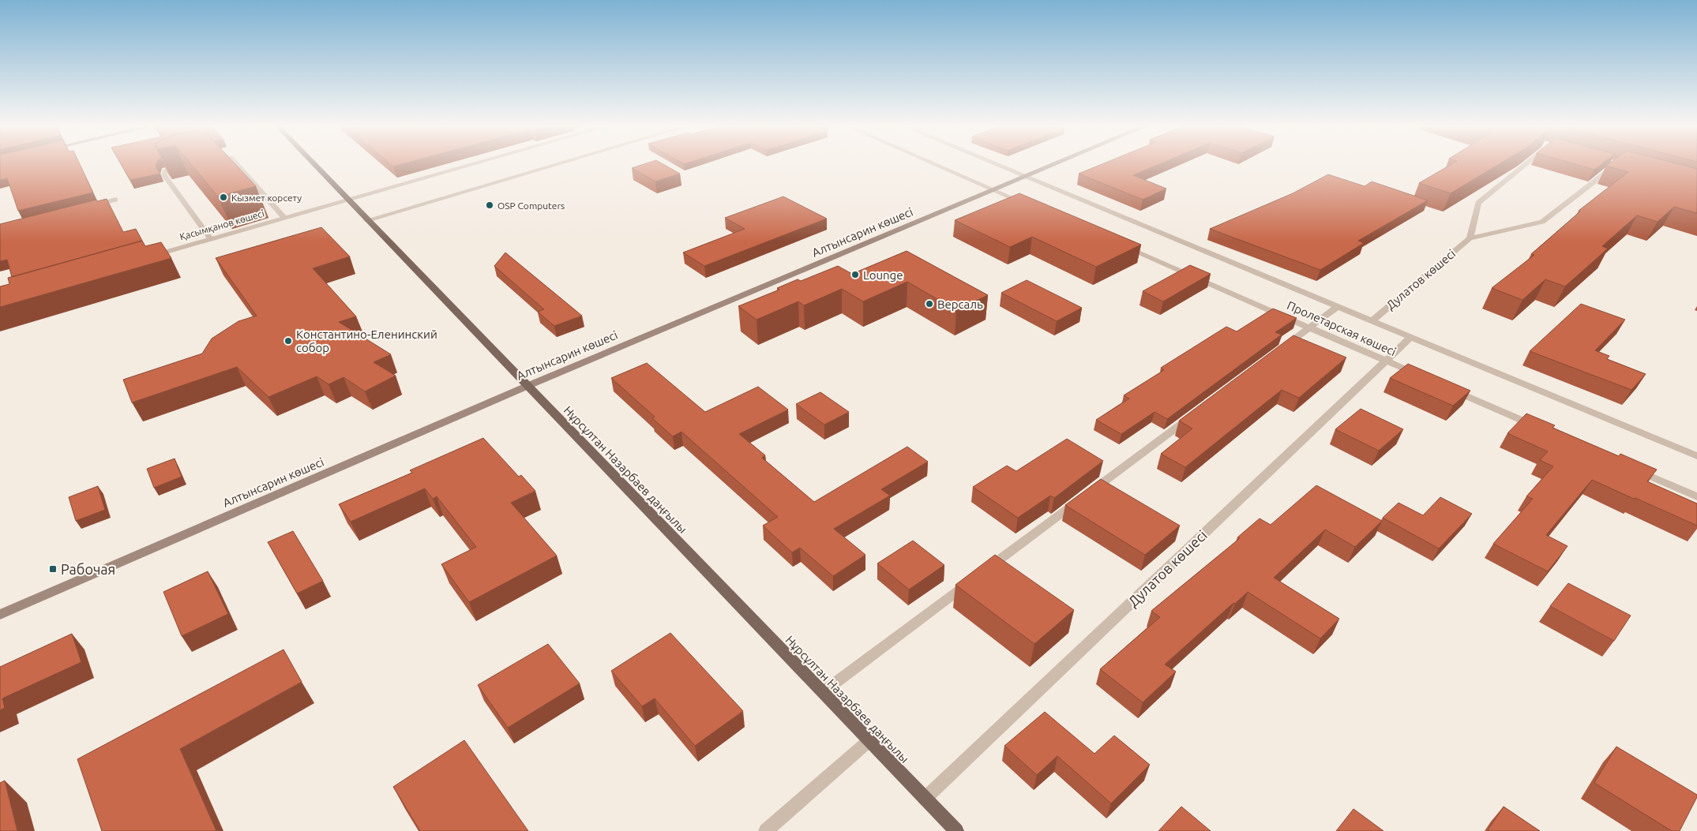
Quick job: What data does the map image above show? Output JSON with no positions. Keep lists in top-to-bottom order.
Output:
{
  "streets": {
    "main road": ["Нұрсұлтан Назарбаев даңғылы"],
    "street": [
      "Қасымқанов көшесі",
      "Алтынсарин көшесі",
      "Дулатов көшесі",
      "Пролетарская көшесі"
    ]
  },
  "crossings": [
    ["Қасымқанов көшесі", "Нұрсұлтан Назарбаев даңғылы"],
    ["Алтынсарин көшесі", "Пролетарская көшесі"],
    ["Алтынсарин көшесі", "Нұрсұлтан Назарбаев даңғылы"],
    ["Дулатов көшесі", "Пролетарская көшесі"],
    ["Дулатов көшесі", "Нұрсұлтан Назарбаев даңғылы"]
  ],
  "places": {
    "other": [
      "Кызмет корсету",
      "OSP Computers",
      "Lounge",
      "Версаль",
      "Константино-Еленинский собор"
    ],
    "transit": ["Рабочая"]
  }
}
